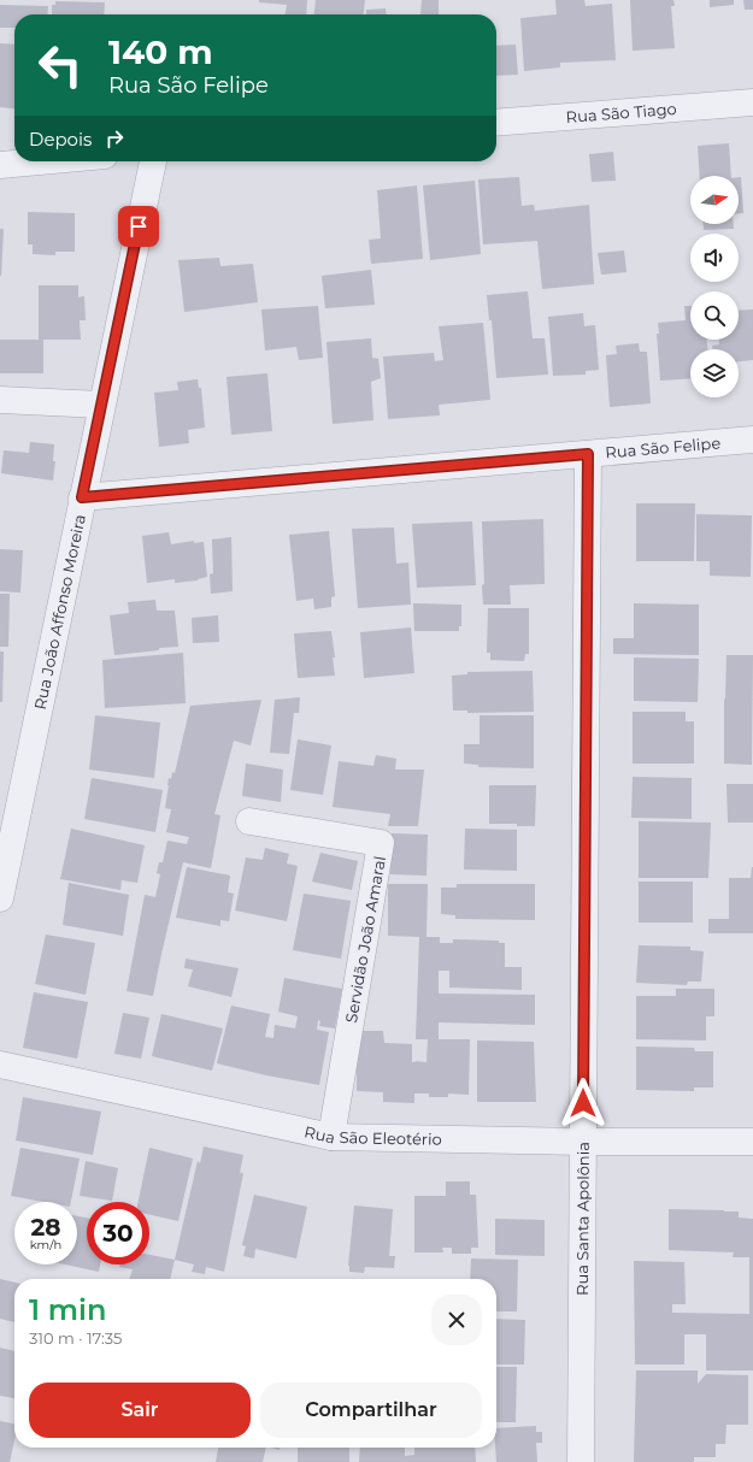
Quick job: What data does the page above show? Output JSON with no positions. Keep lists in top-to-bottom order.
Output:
{
  "streets": {
    "street": [
      "Rua São Tiago",
      "Rua São Felipe",
      "Rua João Affonso Moreira",
      "Servidão João Amaral",
      "Rua São Eleotério",
      "Rua Santa Apolônia"
    ]
  },
  "crossings": [
    ["Rua São Felipe", "Rua João Affonso Moreira"],
    ["Rua São Felipe", "Rua Santa Apolônia"],
    ["Servidão João Amaral", "Rua São Eleotério"],
    ["Rua São Eleotério", "Rua Santa Apolônia"]
  ],
  "north": "right",
  "page": {
    "turn": ["140 m", "Rua São Felipe"],
    "then": "Depois",
    "speed": "28 km/h",
    "limit": "30",
    "heading": ["1 min", "310 m · 17:35"],
    "buttons": ["Sair", "Compartilhar"]
  }
}
